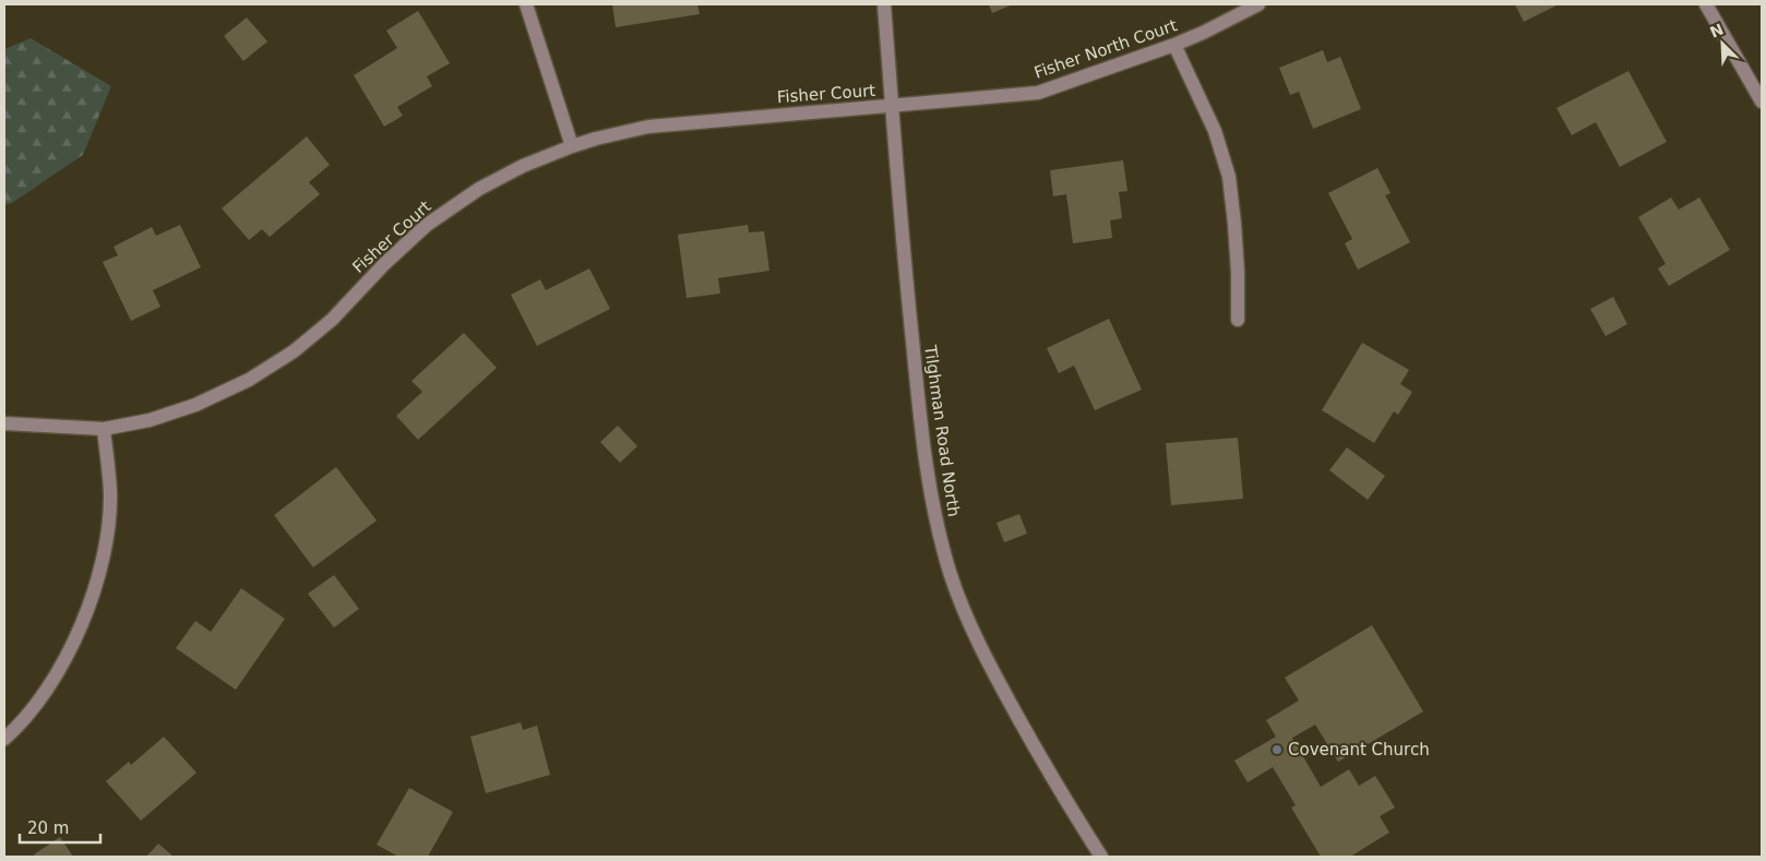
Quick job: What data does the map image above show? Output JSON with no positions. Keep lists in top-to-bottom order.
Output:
{
  "streets": {
    "street": ["Fisher North Court", "Fisher Court", "Tilghman Road North"]
  },
  "crossings": [
    ["Fisher North Court", "Fisher Court"],
    ["Fisher North Court", "Tilghman Road North"],
    ["Fisher Court", "Tilghman Road North"]
  ],
  "places": ["Covenant Church"],
  "scale_bar": "20 m",
  "north": "top left"
}
